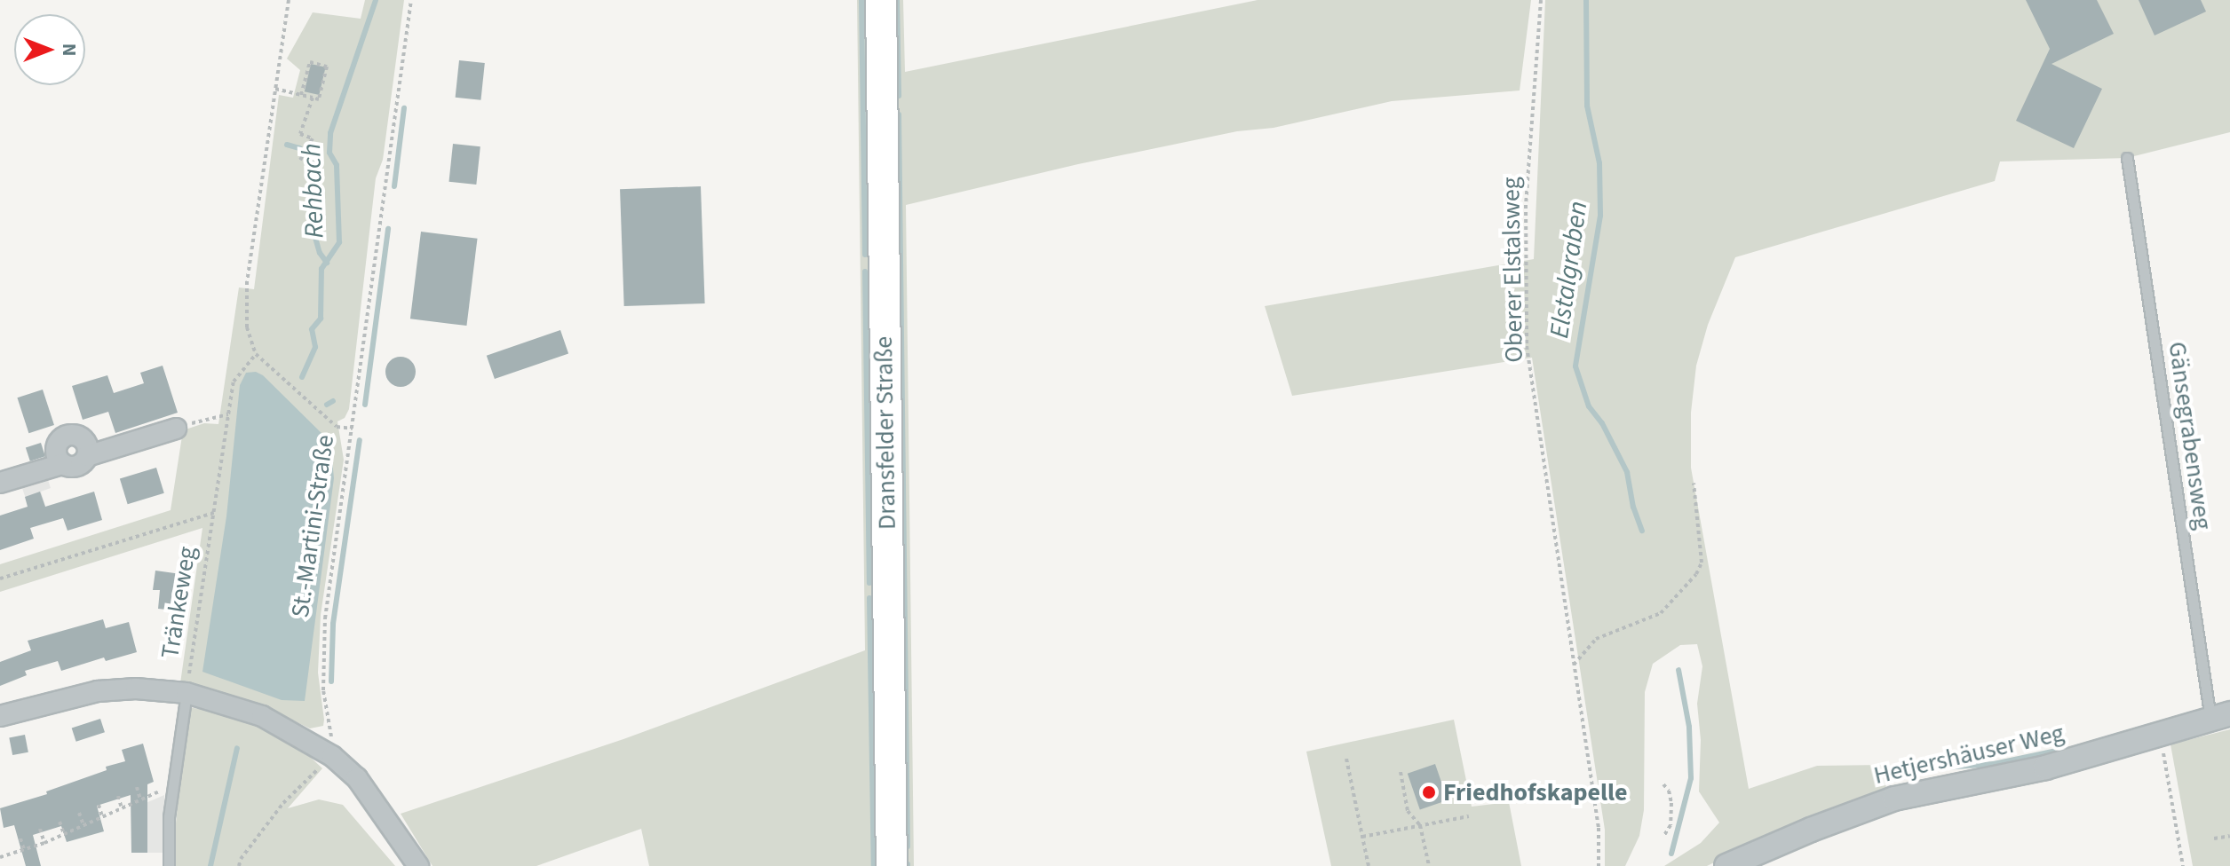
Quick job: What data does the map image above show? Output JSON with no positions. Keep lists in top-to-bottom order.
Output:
{
  "streets": {
    "main road": ["Dransfelder Straße"],
    "street": ["Hetjershäuser Weg"],
    "lane": ["Gänsegrabensweg", "Tränkeweg"],
    "path": ["Oberer Elstalsweg", "St.-Martini-Straße"]
  },
  "crossings": [
    ["Gänsegrabensweg", "Hetjershäuser Weg"]
  ],
  "water": ["Rehbach", "Elstalgraben"],
  "places": ["Friedhofskapelle"],
  "north": "right"
}
